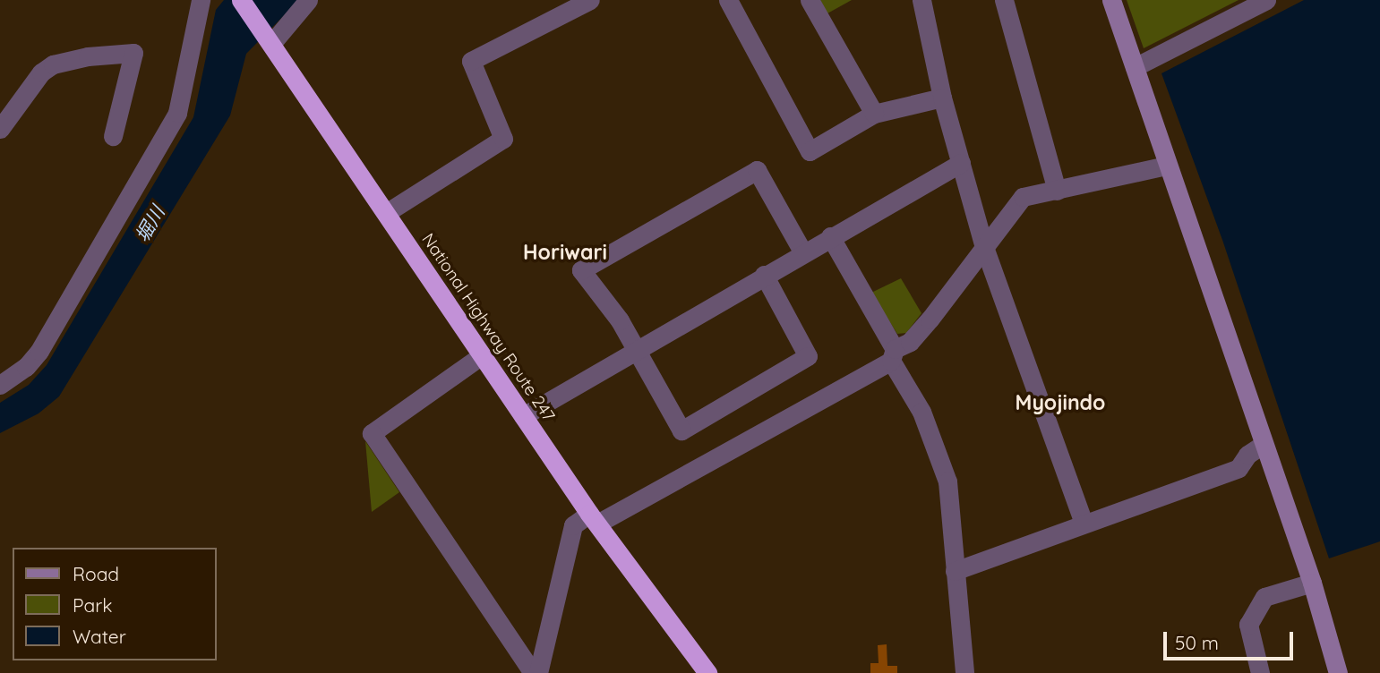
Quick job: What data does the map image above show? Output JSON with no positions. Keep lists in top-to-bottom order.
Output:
{
  "streets": {
    "highway": ["National Highway Route 247"]
  },
  "districts": ["Horiwari", "Myojindo"],
  "water": ["堀川"],
  "legend": ["Road", "Park", "Water"],
  "scale_bar": "50 m"
}
